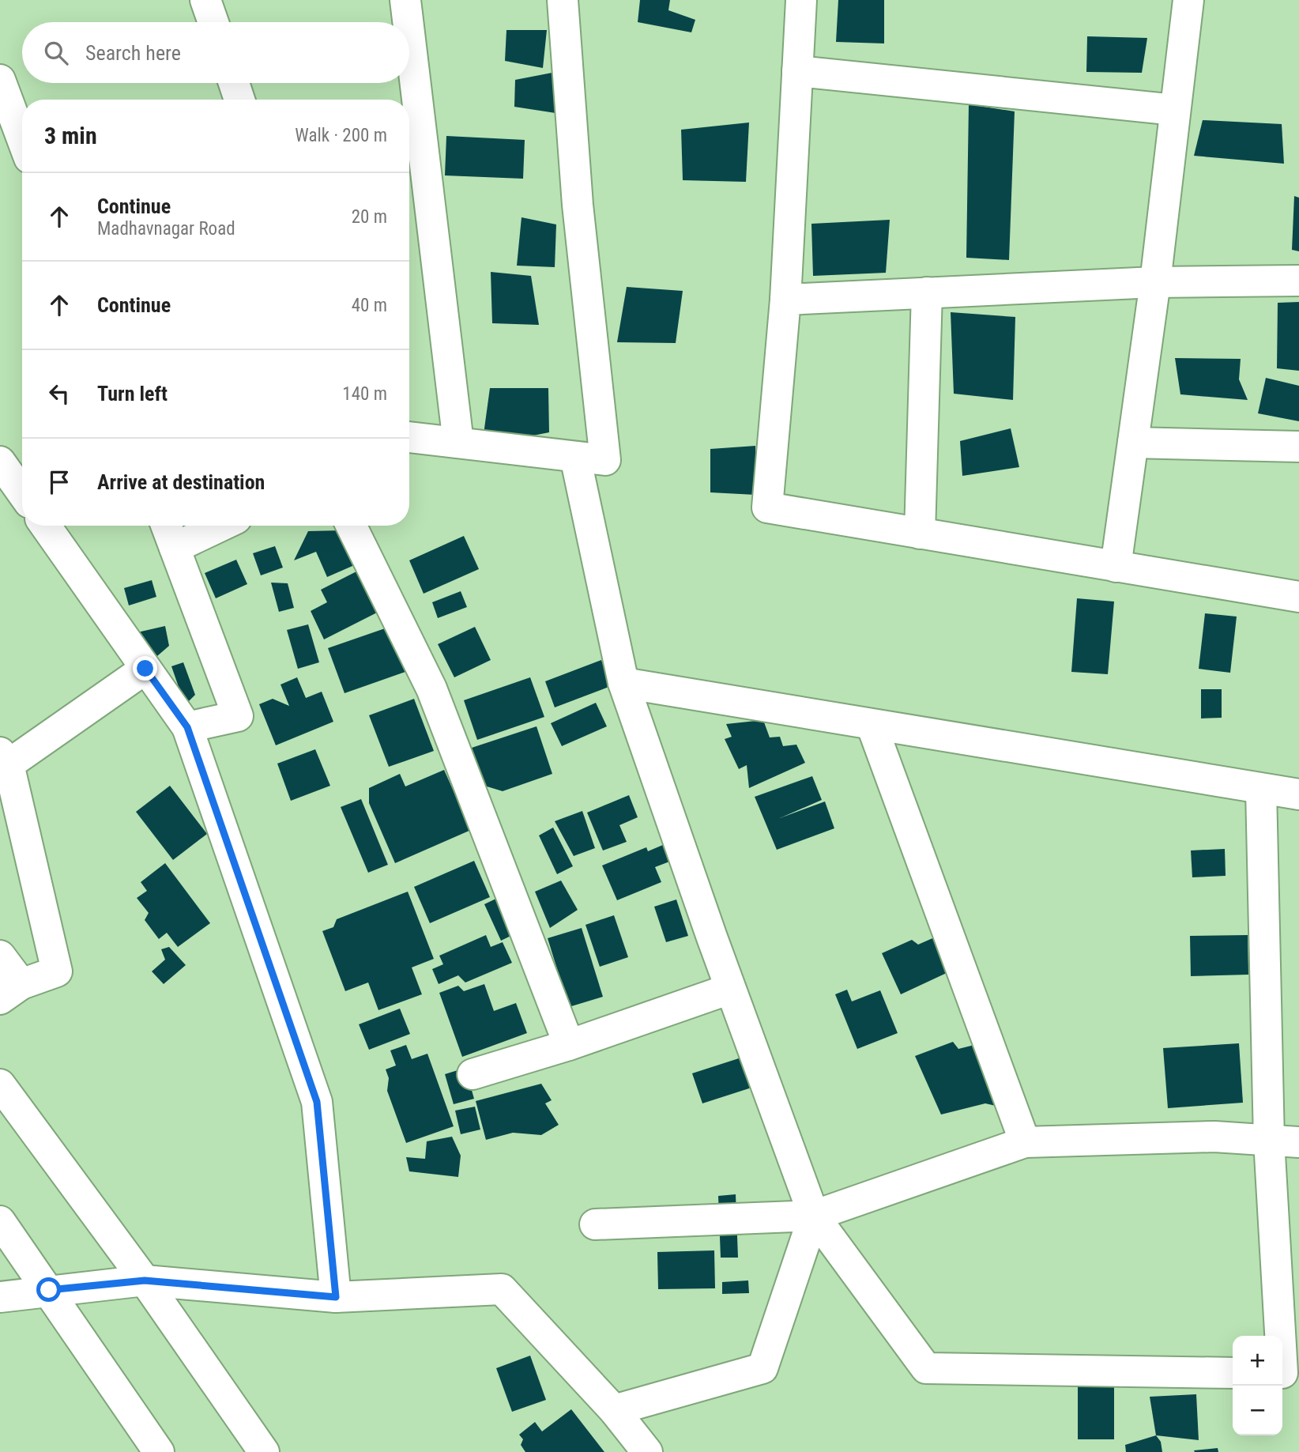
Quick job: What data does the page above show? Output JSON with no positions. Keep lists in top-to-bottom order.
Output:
{
  "page": {
    "search": "Search here",
    "heading": ["3 min", "Walk · 200 m"],
    "list": [
      ["Continue", "Madhavnagar Road", "20 m"],
      ["Continue", "40 m"],
      ["Turn left", "140 m"],
      "Arrive at destination"
    ],
    "map_buttons": ["+", "−"]
  }
}
